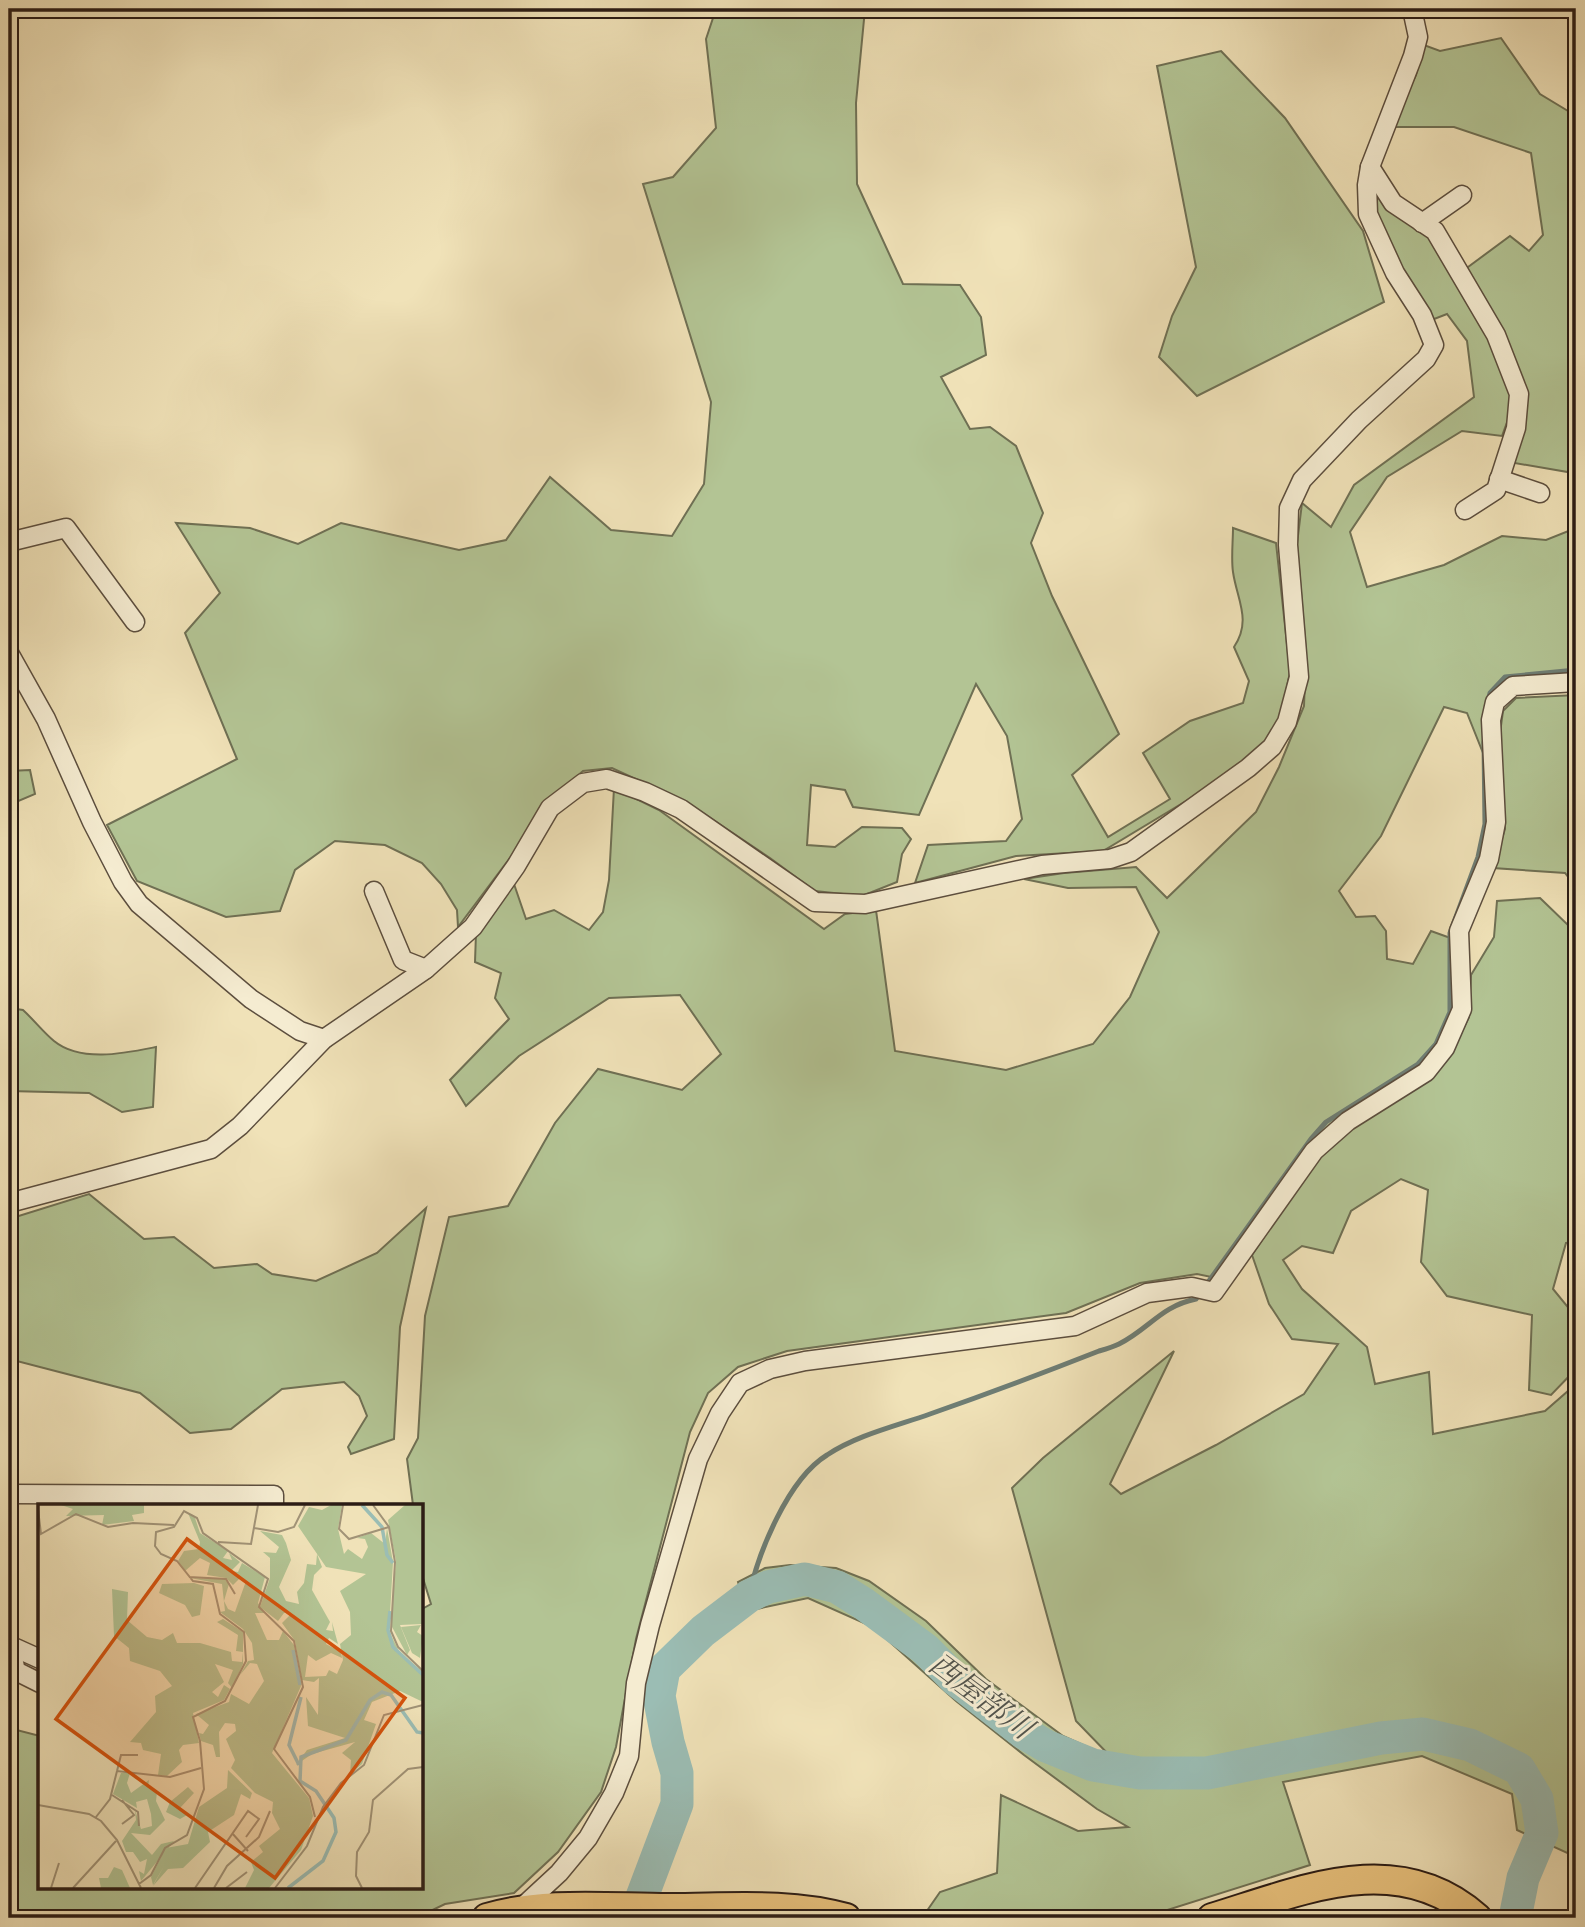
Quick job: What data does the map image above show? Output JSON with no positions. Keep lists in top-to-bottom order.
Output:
{
  "water": ["西屋部川"]
}
